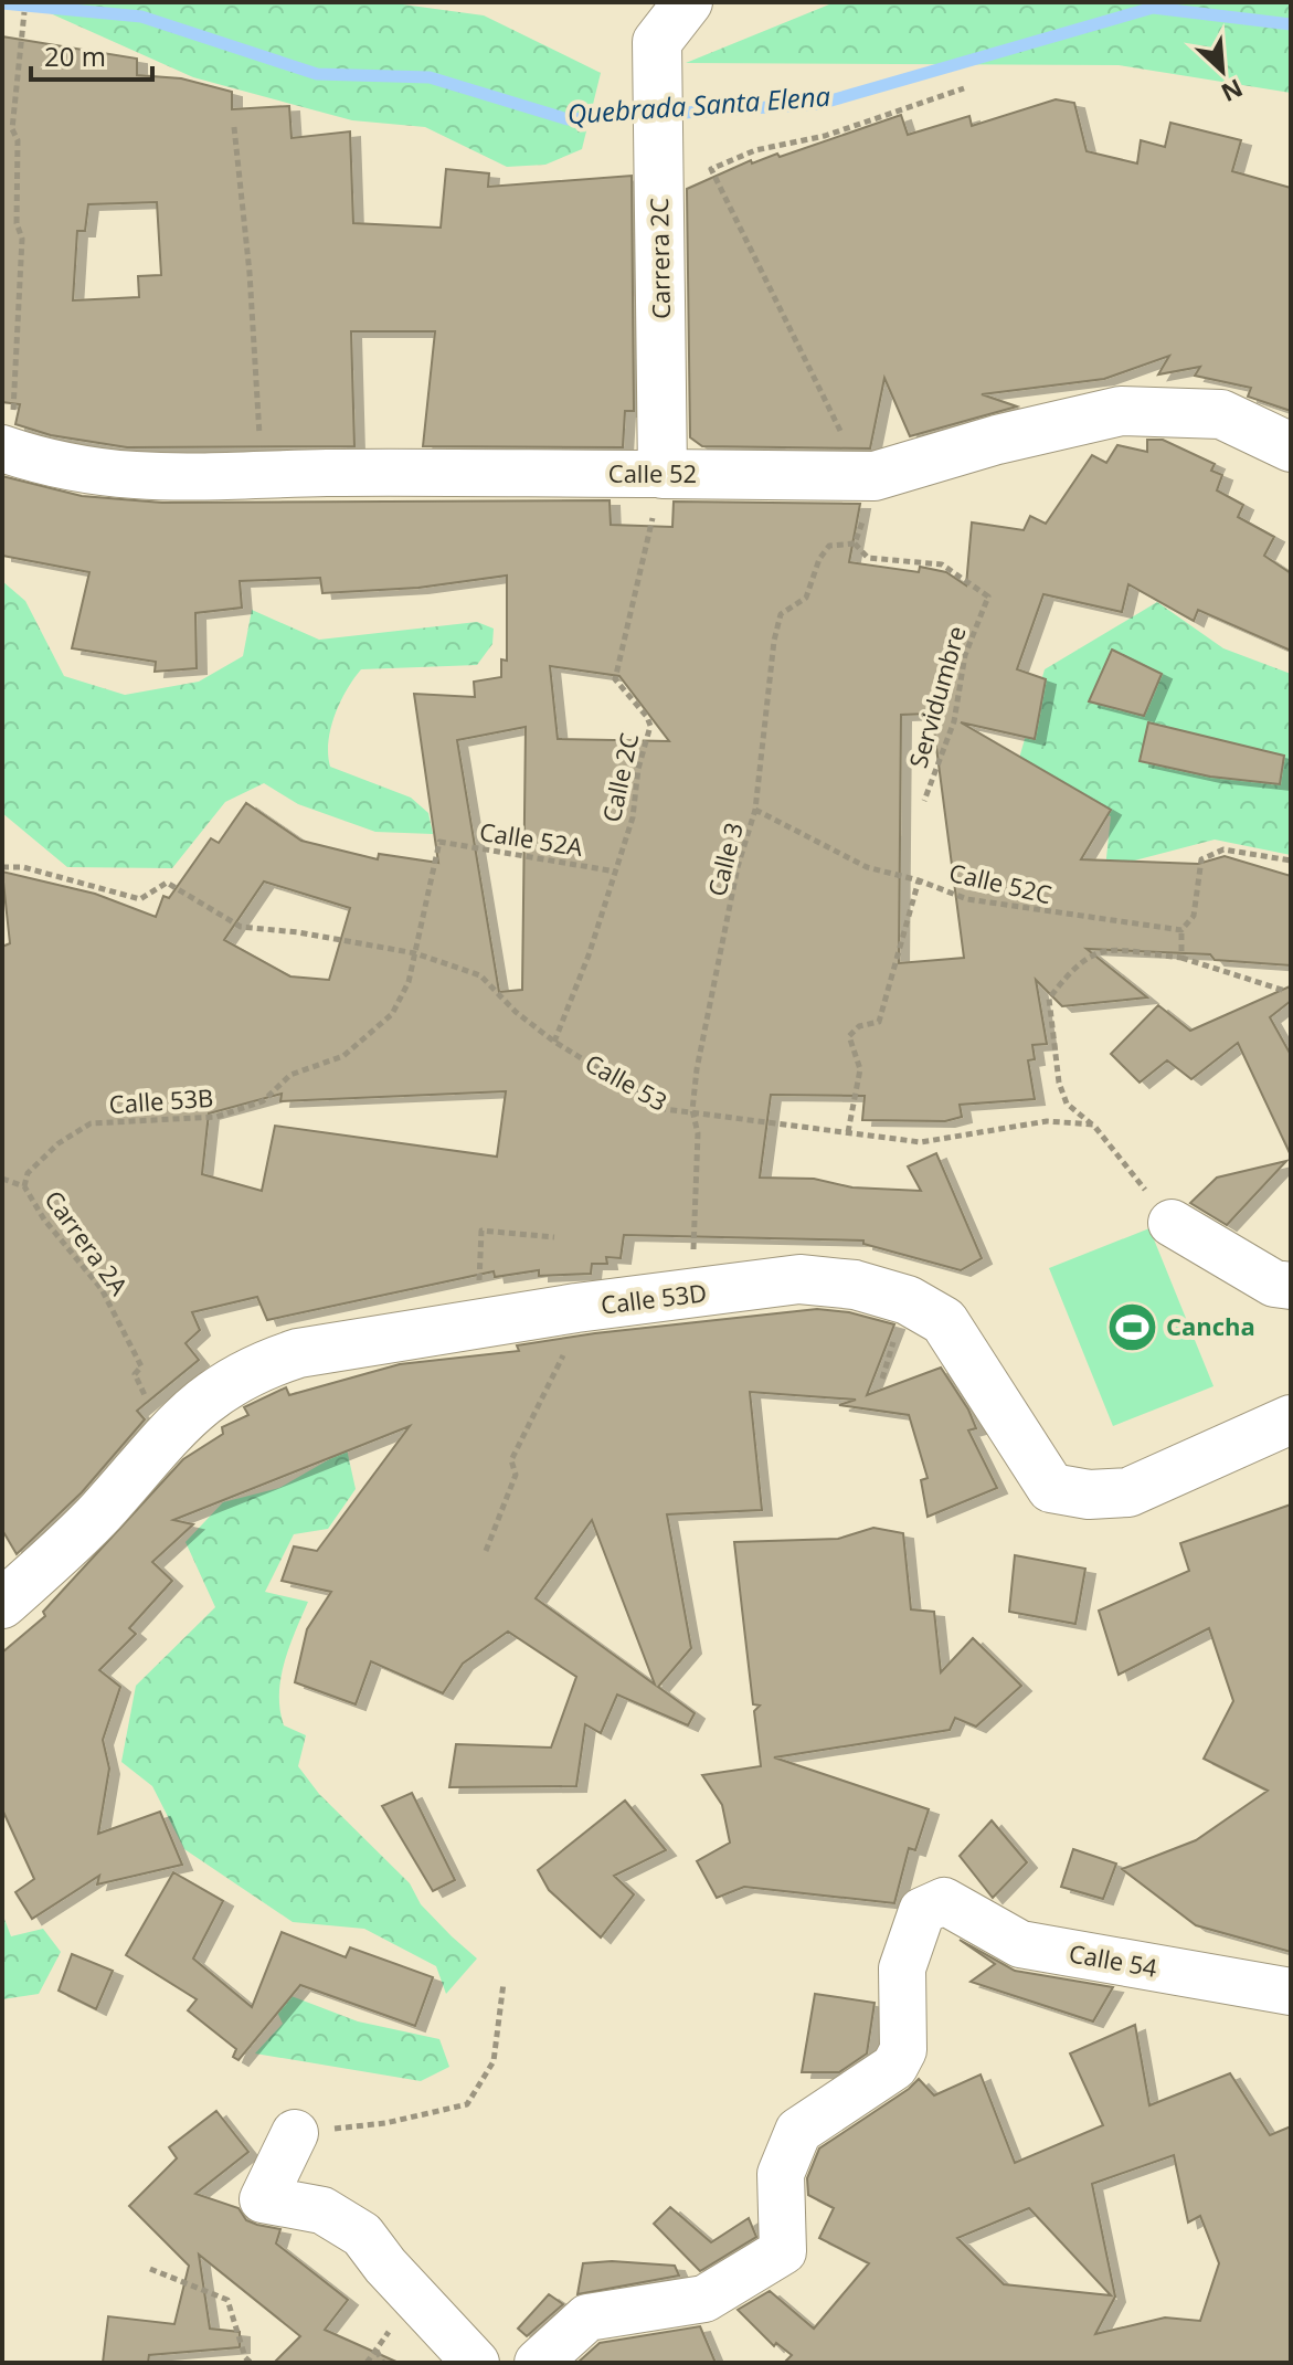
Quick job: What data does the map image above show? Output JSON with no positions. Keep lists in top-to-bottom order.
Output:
{
  "streets": {
    "street": [
      "Carrera 2C",
      "Calle 52",
      "Calle 53D",
      "Calle 54"
    ],
    "path": [
      "Servidumbre",
      "Calle 2C",
      "Calle 52A",
      "Calle 3",
      "Calle 52C",
      "Calle 53",
      "Calle 53B",
      "Carrera 2A"
    ]
  },
  "crossings": [
    ["Carrera 2C", "Calle 52"],
    ["Carrera 2C", "Calle 2C"],
    ["Calle 52", "Calle 2C"],
    ["Servidumbre", "Calle 3"],
    ["Calle 2C", "Calle 52A"],
    ["Calle 2C", "Calle 53"],
    ["Calle 52A", "Calle 53"],
    ["Calle 52A", "Calle 53B"],
    ["Calle 3", "Calle 52C"],
    ["Calle 3", "Calle 53"],
    ["Calle 3", "Calle 53D"],
    ["Calle 53", "Calle 53B"],
    ["Calle 53B", "Carrera 2A"],
    ["Carrera 2A", "Calle 53D"]
  ],
  "water": ["Quebrada Santa Elena"],
  "places": {
    "sports": ["Cancha"]
  },
  "scale_bar": "20 m",
  "north": "bottom right"
}
